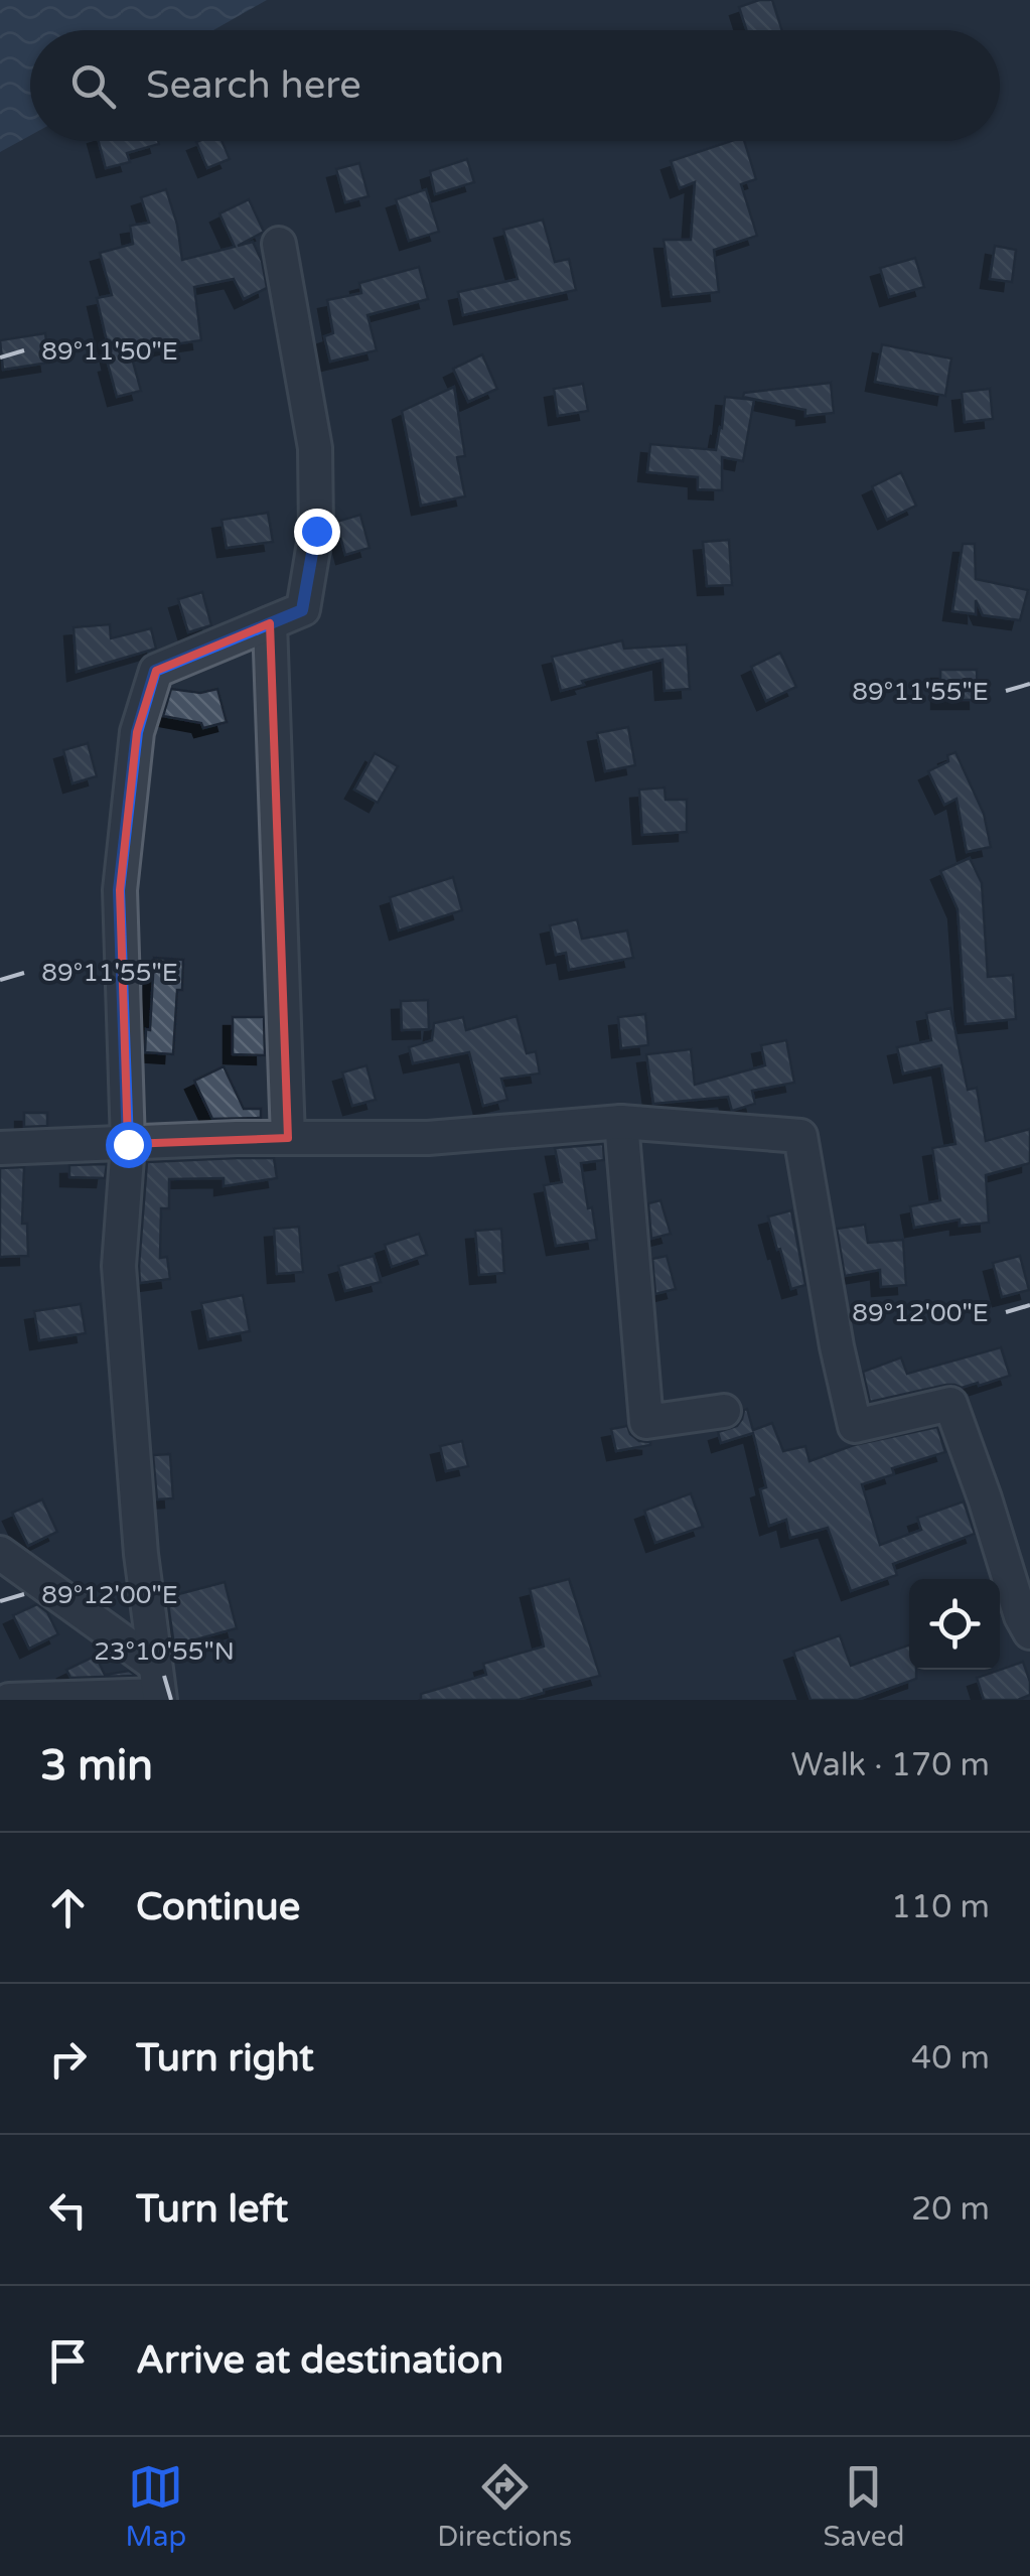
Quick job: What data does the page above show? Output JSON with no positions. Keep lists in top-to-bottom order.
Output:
{
  "page": {
    "search": "Search here",
    "heading": ["3 min", "Walk · 170 m"],
    "list": [
      ["Continue", "110 m"],
      ["Turn right", "40 m"],
      ["Turn left", "20 m"],
      "Arrive at destination"
    ],
    "nav": ["Map", "Directions", "Saved"]
  },
  "coordinates": [
    "89°11'50\"E",
    "89°11'55\"E",
    "89°12'00\"E",
    "23°10'55\"N"
  ]
}
